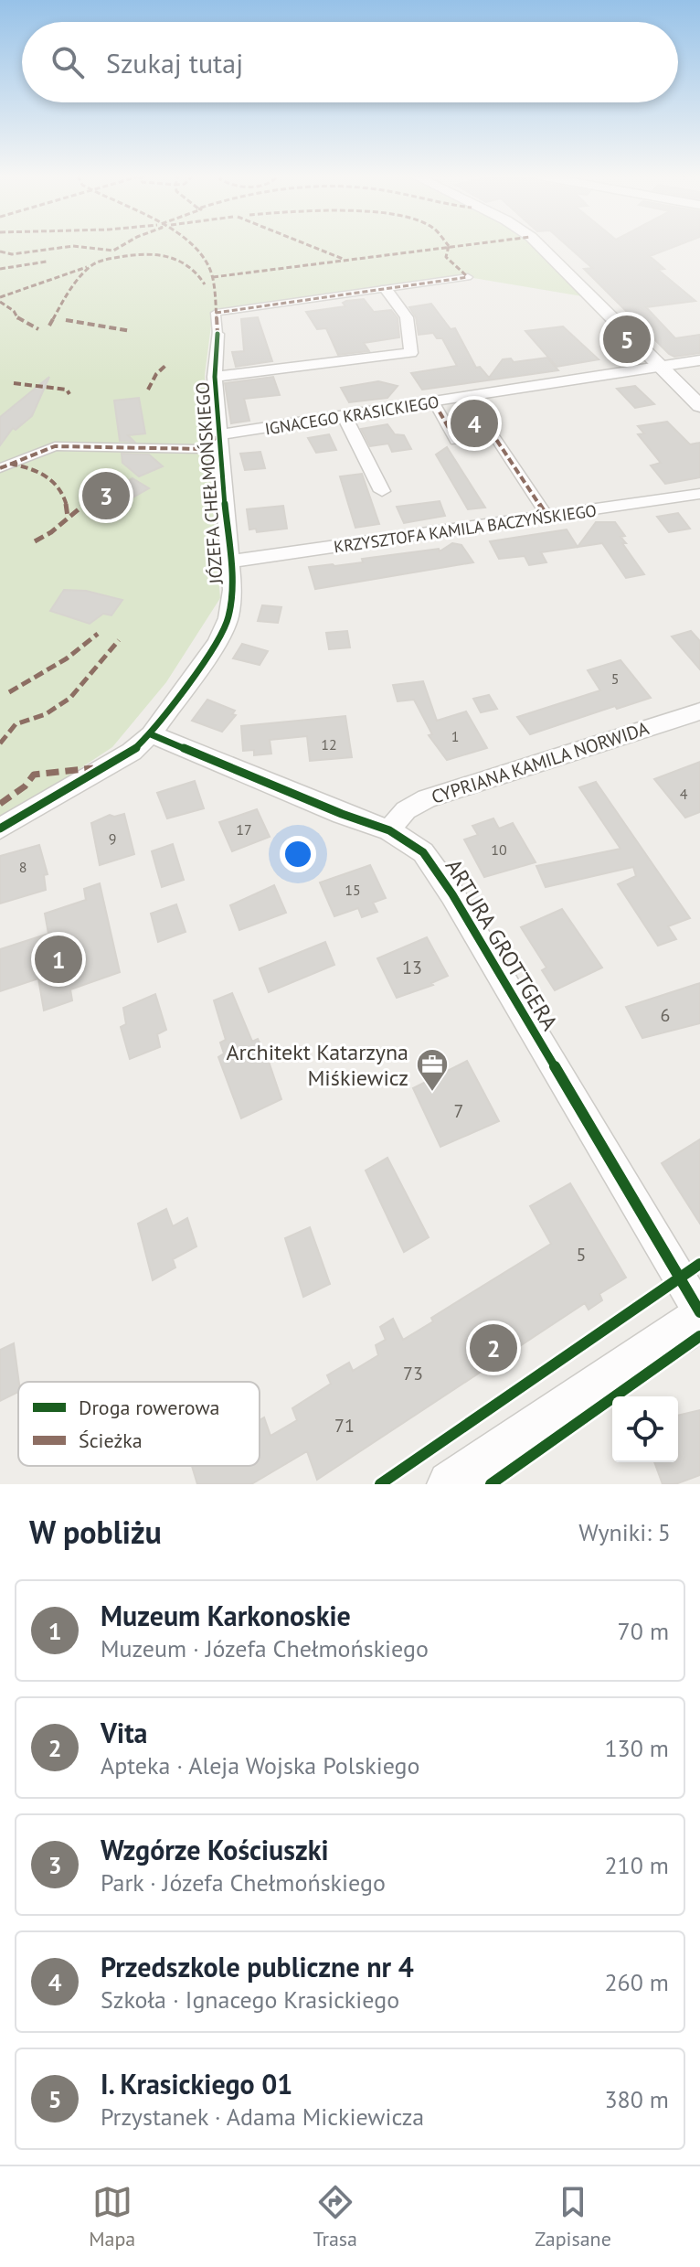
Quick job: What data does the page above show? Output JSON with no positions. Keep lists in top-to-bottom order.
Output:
{
  "streets": {
    "street": [
      "IGNACEGO KRASICKIEGO",
      "JÓZEFA CHEŁMOŃSKIEGO",
      "KRZYSZTOFA KAMILA BACZYŃSKIEGO",
      "CYPRIANA KAMILA NORWIDA",
      "ARTURA GROTTGERA"
    ]
  },
  "crossings": [
    ["IGNACEGO KRASICKIEGO", "JÓZEFA CHEŁMOŃSKIEGO"],
    ["JÓZEFA CHEŁMOŃSKIEGO", "KRZYSZTOFA KAMILA BACZYŃSKIEGO"],
    ["JÓZEFA CHEŁMOŃSKIEGO", "ARTURA GROTTGERA"],
    ["CYPRIANA KAMILA NORWIDA", "ARTURA GROTTGERA"]
  ],
  "places": {
    "office": ["Architekt Katarzyna Miśkiewicz"]
  },
  "house_numbers": [
    "5",
    "1",
    "12",
    "4",
    "17",
    "9",
    "10",
    "8",
    "15",
    "13",
    "6",
    "7",
    "5",
    "73",
    "71"
  ],
  "legend": ["Droga rowerowa", "Ścieżka"],
  "page": {
    "search": "Szukaj tutaj",
    "pins": [
      "5",
      "4",
      "3",
      "1",
      "2"
    ],
    "heading": ["W pobliżu", "Wyniki: 5"],
    "list": [
      {
        "mark": "1",
        "name": "Muzeum Karkonoskie",
        "note": "Muzeum · Józefa Chełmońskiego",
        "value": "70 m"
      },
      {
        "mark": "2",
        "name": "Vita",
        "note": "Apteka · Aleja Wojska Polskiego",
        "value": "130 m"
      },
      {
        "mark": "3",
        "name": "Wzgórze Kościuszki",
        "note": "Park · Józefa Chełmońskiego",
        "value": "210 m"
      },
      {
        "mark": "4",
        "name": "Przedszkole publiczne nr 4",
        "note": "Szkoła · Ignacego Krasickiego",
        "value": "260 m"
      },
      {
        "mark": "5",
        "name": "I. Krasickiego 01",
        "note": "Przystanek · Adama Mickiewicza",
        "value": "380 m"
      }
    ],
    "nav": ["Mapa", "Trasa", "Zapisane"]
  }
}
